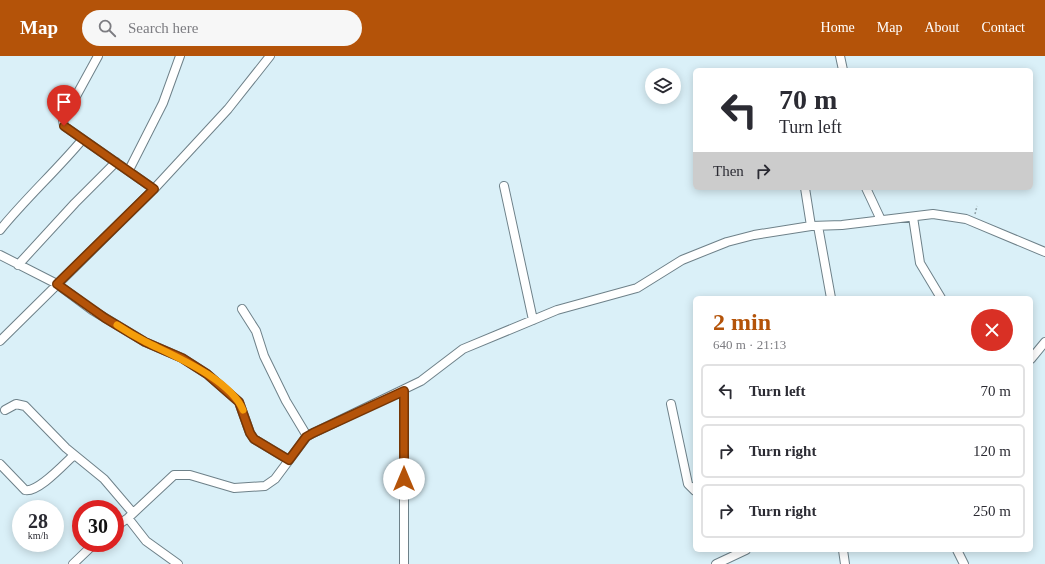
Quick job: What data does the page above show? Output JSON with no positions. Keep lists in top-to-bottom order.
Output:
{
  "page": {
    "header": "Map",
    "search": "Search here",
    "nav": [
      "Home",
      "Map",
      "About",
      "Contact"
    ],
    "turn": ["70 m", "Turn left"],
    "then": "Then",
    "heading": ["2 min", "640 m · 21:13"],
    "list": [
      {
        "name": "Turn left",
        "value": "70 m"
      },
      {
        "name": "Turn right",
        "value": "120 m"
      },
      {
        "name": "Turn right",
        "value": "250 m"
      }
    ],
    "speed": "28 km/h",
    "limit": "30"
  }
}
